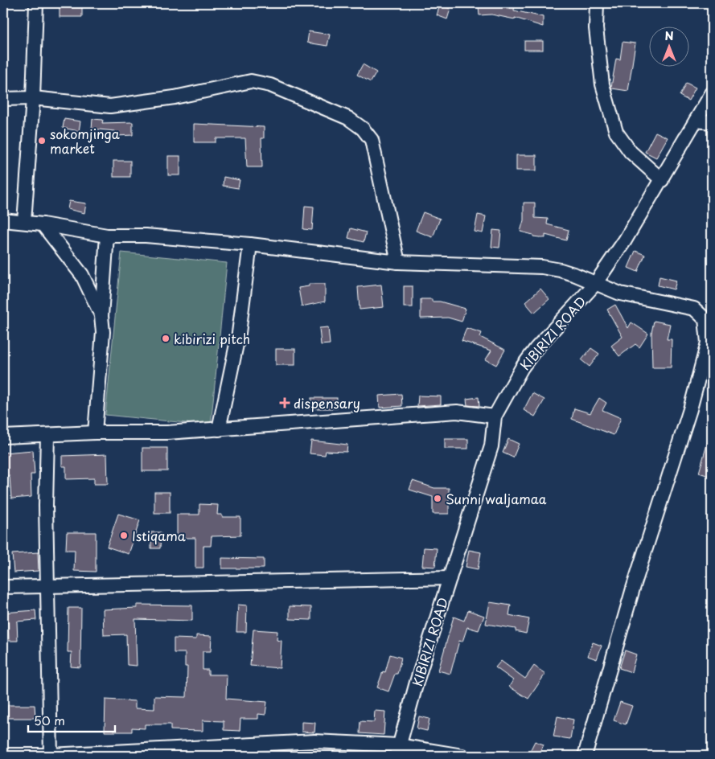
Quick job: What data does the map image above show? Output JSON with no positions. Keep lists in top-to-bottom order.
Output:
{
  "streets": {
    "street": ["KIBIRIZI ROAD"]
  },
  "places": {
    "other": [
      "sokomjinga market",
      "kibirizi pitch",
      "Sunni waljamaa",
      "Istiqama"
    ],
    "health": ["dispensary"]
  },
  "scale_bar": "50 m",
  "north": "top"
}
